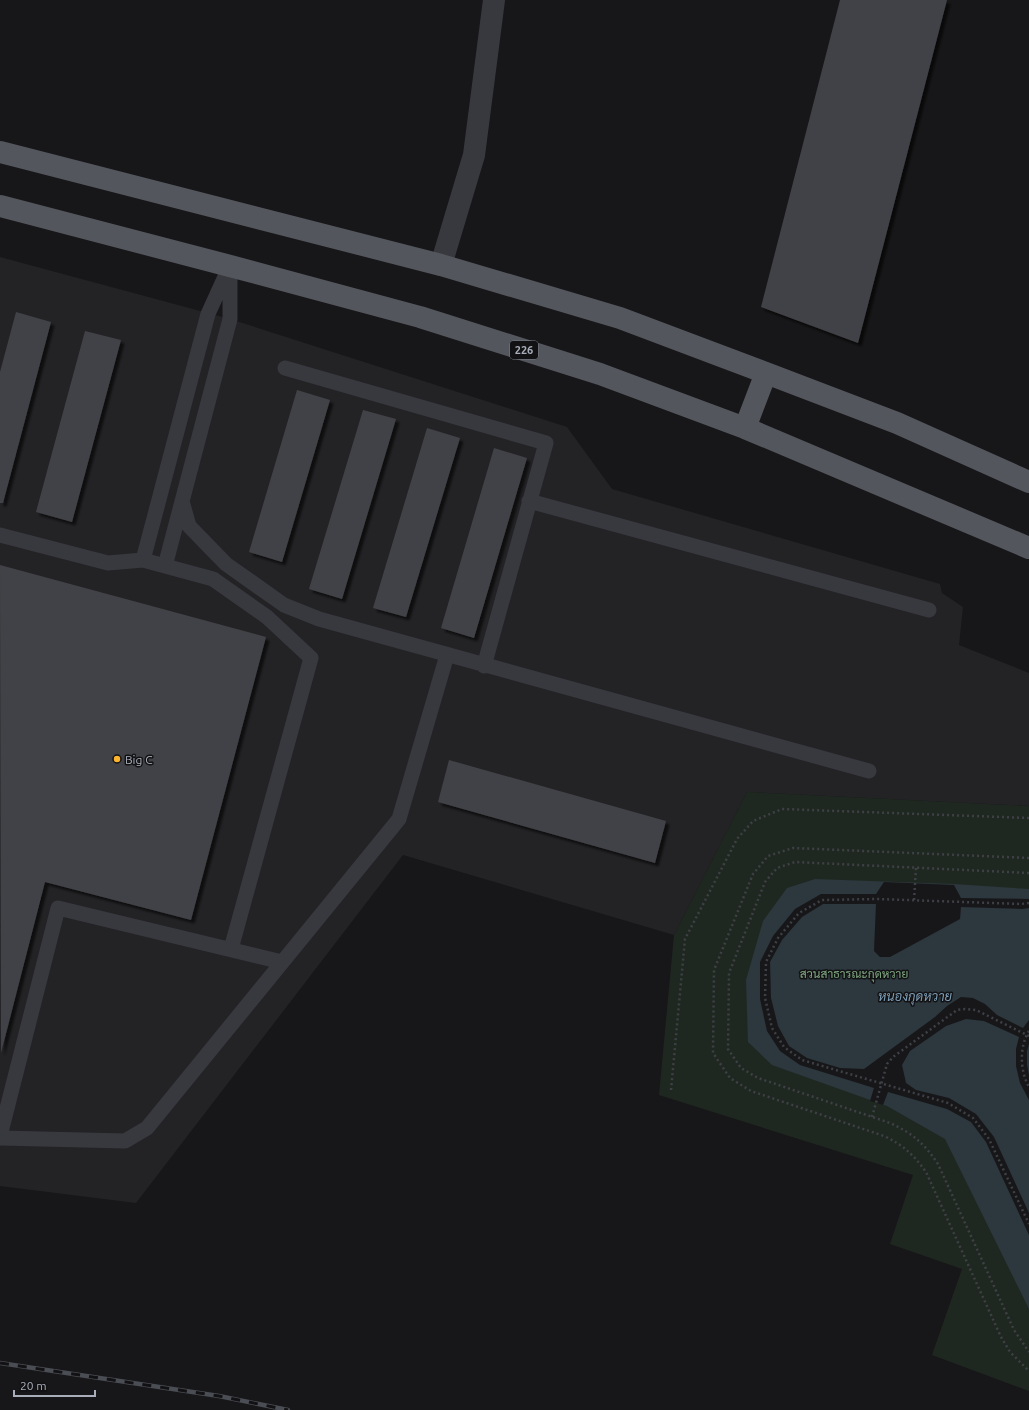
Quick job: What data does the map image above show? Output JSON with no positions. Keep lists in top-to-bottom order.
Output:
{
  "streets": {
    "main road": ["226"]
  },
  "water": ["หนองกุดหวาย"],
  "parks": ["สวนสาธารณะกุดหวาย"],
  "places": ["Big C"],
  "scale_bar": "20 m"
}
